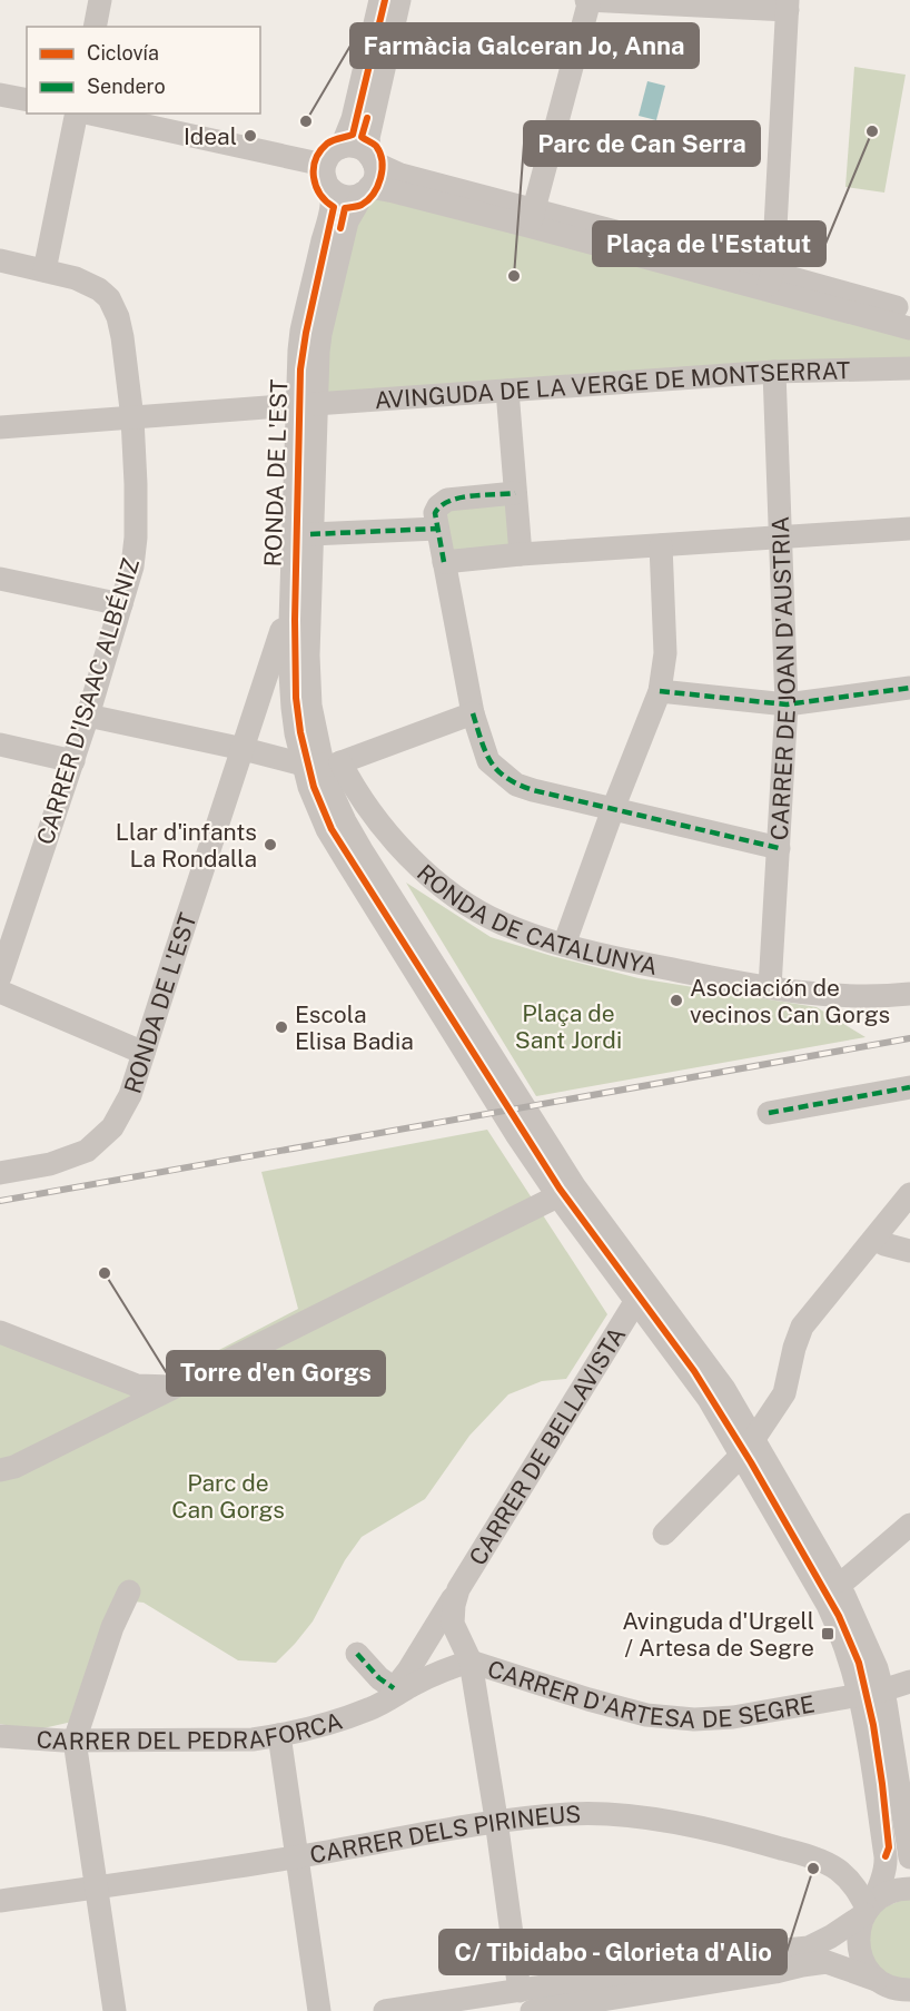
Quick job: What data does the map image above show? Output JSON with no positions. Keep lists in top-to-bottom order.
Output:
{
  "streets": {
    "street": [
      "AVINGUDA DE LA VERGE DE MONTSERRAT",
      "RONDA DE L'EST",
      "CARRER DE JOAN D'AUSTRIA",
      "CARRER D'ISAAC ALBÉNIZ",
      "RONDA DE CATALUNYA",
      "CARRER DE BELLAVISTA",
      "CARRER D'ARTESA DE SEGRE",
      "CARRER DEL PEDRAFORCA",
      "CARRER DELS PIRINEUS"
    ]
  },
  "crossings": [
    ["AVINGUDA DE LA VERGE DE MONTSERRAT", "RONDA DE L'EST"],
    ["AVINGUDA DE LA VERGE DE MONTSERRAT", "CARRER DE JOAN D'AUSTRIA"],
    ["AVINGUDA DE LA VERGE DE MONTSERRAT", "CARRER D'ISAAC ALBÉNIZ"],
    ["RONDA DE L'EST", "RONDA DE CATALUNYA"],
    ["CARRER DE JOAN D'AUSTRIA", "RONDA DE CATALUNYA"],
    ["CARRER DE BELLAVISTA", "CARRER D'ARTESA DE SEGRE"],
    ["CARRER DE BELLAVISTA", "CARRER DEL PEDRAFORCA"],
    ["CARRER DE BELLAVISTA", "CARRER DELS PIRINEUS"],
    ["CARRER D'ARTESA DE SEGRE", "CARRER DEL PEDRAFORCA"]
  ],
  "parks": ["Plaça de Sant Jordi", "Parc de Can Gorgs"],
  "places": {
    "other": [
      "Farmàcia Galceran Jo, Anna",
      "Plaça de l'Estatut",
      "Ideal",
      "Parc de Can Serra",
      "Llar d'infants La Rondalla",
      "Asociación de vecinos Can Gorgs",
      "Escola Elisa Badia",
      "Torre d'en Gorgs",
      "C/ Tibidabo - Glorieta d'Alio"
    ],
    "transit": ["Avinguda d'Urgell / Artesa de Segre"]
  },
  "legend": ["Ciclovía", "Sendero"]
}
